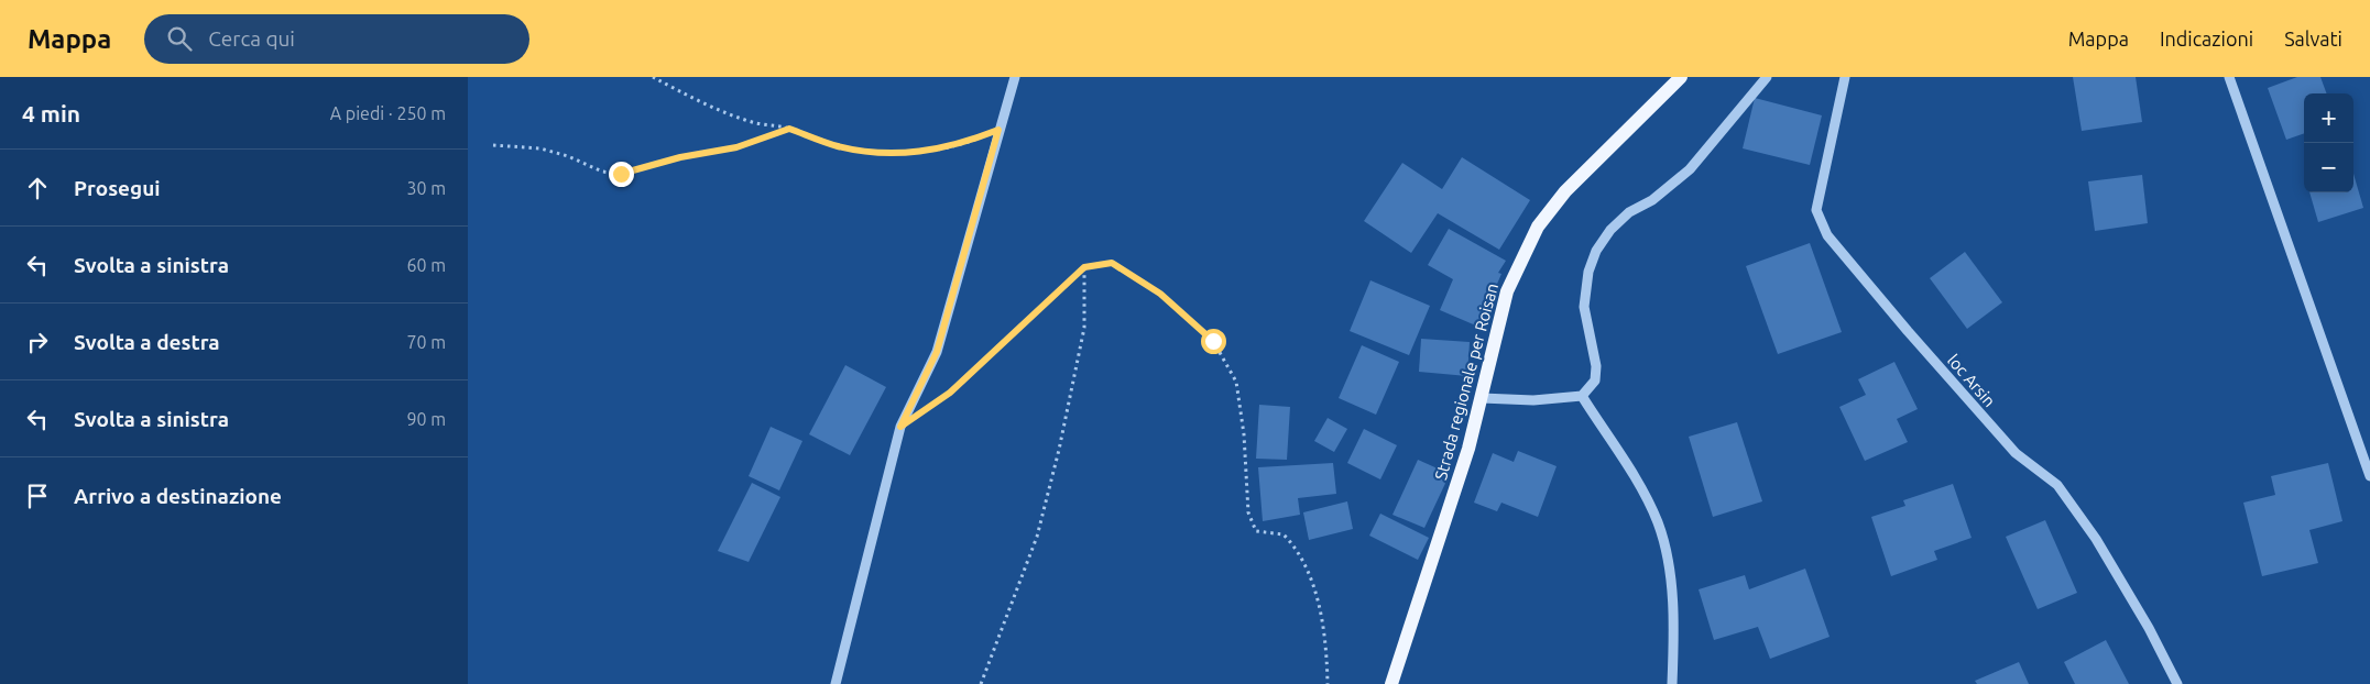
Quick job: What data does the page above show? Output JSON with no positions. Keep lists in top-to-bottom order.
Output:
{
  "streets": {
    "main road": ["Strada regionale per Roisan"],
    "street": ["loc Arsin"]
  },
  "page": {
    "header": "Mappa",
    "search": "Cerca qui",
    "nav": ["Mappa", "Indicazioni", "Salvati"],
    "heading": ["4 min", "A piedi · 250 m"],
    "map_buttons": ["+", "−"],
    "list": [
      ["Prosegui", "30 m"],
      ["Svolta a sinistra", "60 m"],
      ["Svolta a destra", "70 m"],
      ["Svolta a sinistra", "90 m"],
      "Arrivo a destinazione"
    ]
  }
}
